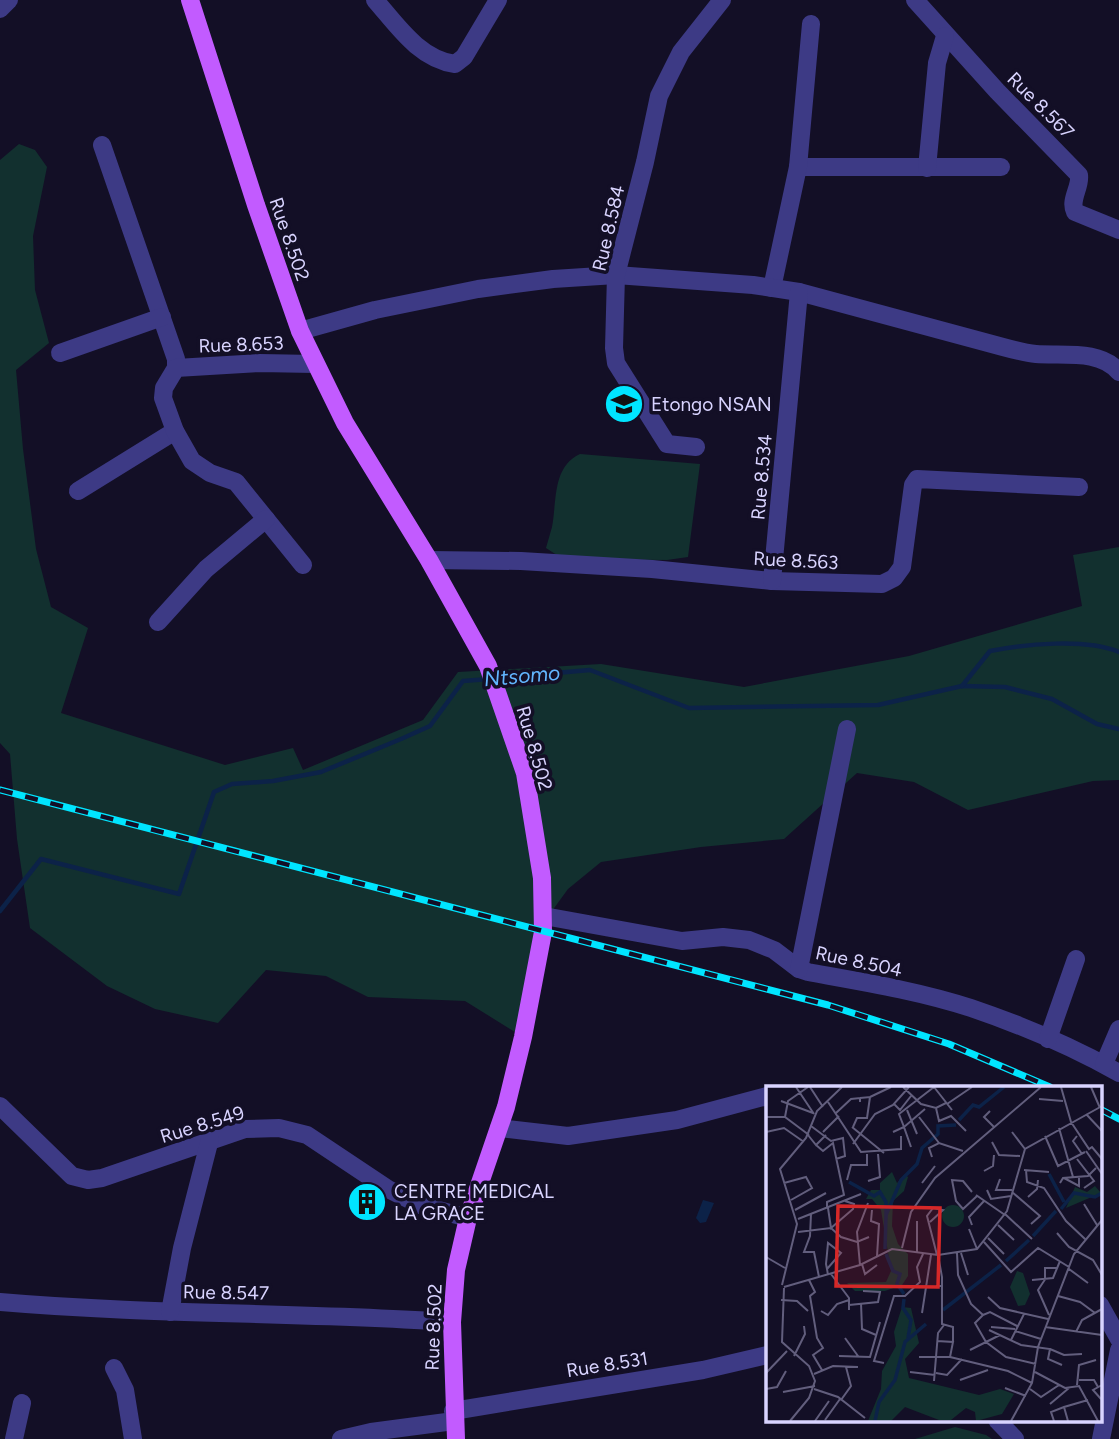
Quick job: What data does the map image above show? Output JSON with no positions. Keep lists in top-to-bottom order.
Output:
{
  "streets": {
    "main road": ["Rue 8.502"],
    "street": [
      "Rue 8.567",
      "Rue 8.584",
      "Rue 8.653",
      "Rue 8.534",
      "Rue 8.563",
      "Rue 8.504",
      "Rue 8.549",
      "Rue 8.547",
      "Rue 8.531"
    ]
  },
  "crossings": [
    ["Rue 8.502", "Rue 8.653"],
    ["Rue 8.502", "Rue 8.563"],
    ["Rue 8.502", "Rue 8.504"],
    ["Rue 8.502", "Rue 8.549"],
    ["Rue 8.502", "Rue 8.547"],
    ["Rue 8.502", "Rue 8.531"],
    ["Rue 8.534", "Rue 8.563"]
  ],
  "water": ["Ntsomo"],
  "places": {
    "school or university": ["Etongo NSAN"],
    "building": ["CENTRE MEDICAL LA GRACE"]
  }
}
